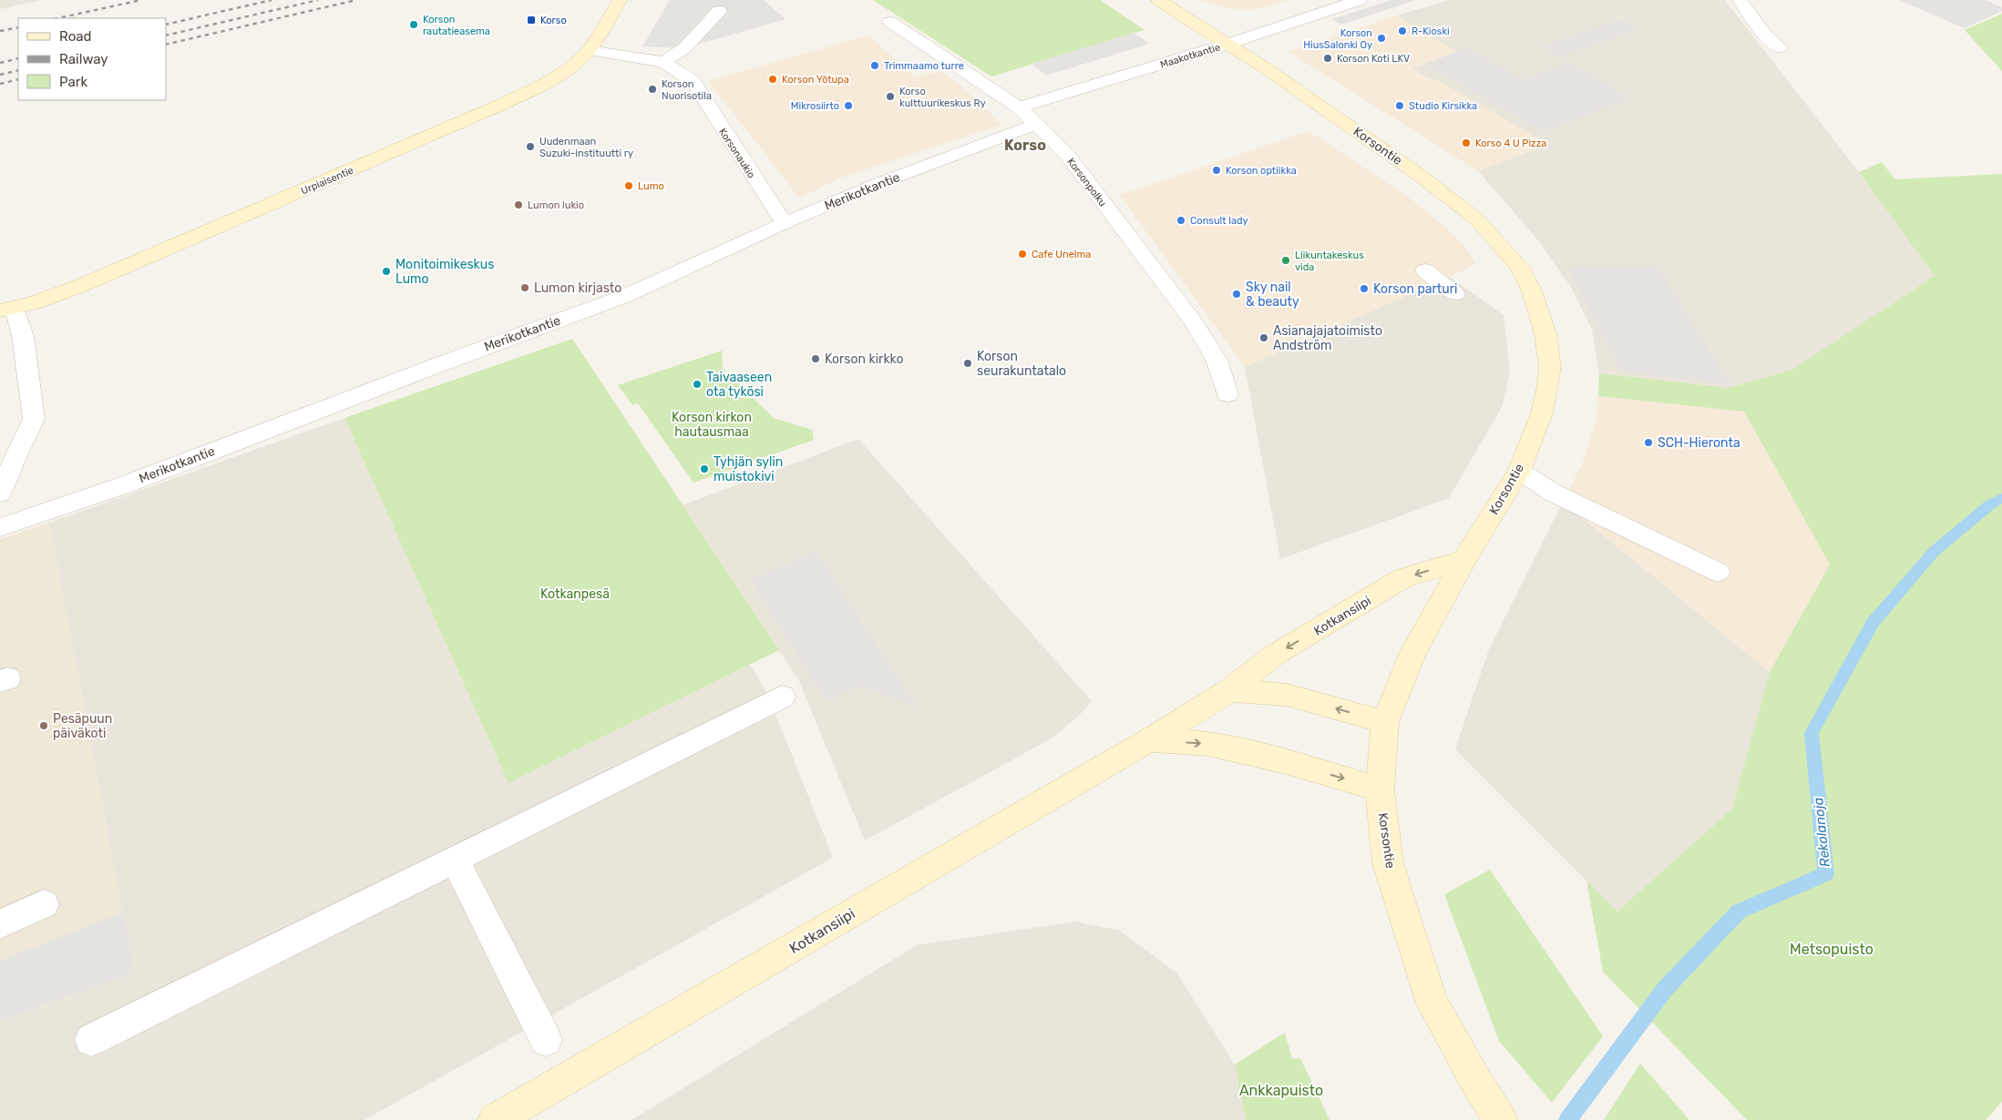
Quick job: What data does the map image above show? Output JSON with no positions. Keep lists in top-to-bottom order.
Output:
{
  "streets": {
    "main road": ["Korsontie", "Urpiaisentie", "Kotkansiipi"],
    "street": [
      "Maakotkantie",
      "Korsonaukio",
      "Korsonpolku",
      "Merikotkantie"
    ]
  },
  "crossings": [
    ["Maakotkantie", "Korsontie"],
    ["Maakotkantie", "Korsonpolku"],
    ["Korsontie", "Kotkansiipi"],
    ["Korsonaukio", "Merikotkantie"],
    ["Korsonpolku", "Merikotkantie"]
  ],
  "districts": ["Korso"],
  "water": ["Rekolanoja"],
  "parks": [
    "Korson kirkon hautausmaa",
    "Kotkanpesä",
    "Metsopuisto",
    "Ankkapuisto"
  ],
  "places": {
    "transit": ["Korso"],
    "other": [
      "Korson rautatieasema",
      "R-Kioski",
      "Korson HiusSalonki Oy",
      "Korson Koti LKV",
      "Trimmaamo turre",
      "Korson Yötupa",
      "Korson Nuorisotila",
      "Korso kulttuurikeskus Ry",
      "Mikrosiirto",
      "Studio Kirsikka",
      "Korso 4 U Pizza",
      "Uudenmaan Suzuki-instituutti ry",
      "Korson optiikka",
      "Lumo",
      "Lumon lukio",
      "Consult lady",
      "Cafe Unelma",
      "Liikuntakeskus vida",
      "Monitoimikeskus Lumo",
      "Lumon kirjasto",
      "Korson parturi",
      "Sky nail & beauty",
      "Asianajajatoimisto Andström",
      "Korson kirkko",
      "Korson seurakuntatalo",
      "Taivaaseen ota tykösi",
      "SCH-Hieronta",
      "Tyhjän sylin muistokivi",
      "Pesäpuun päiväkoti"
    ]
  },
  "legend": ["Road", "Railway", "Park"]
}
